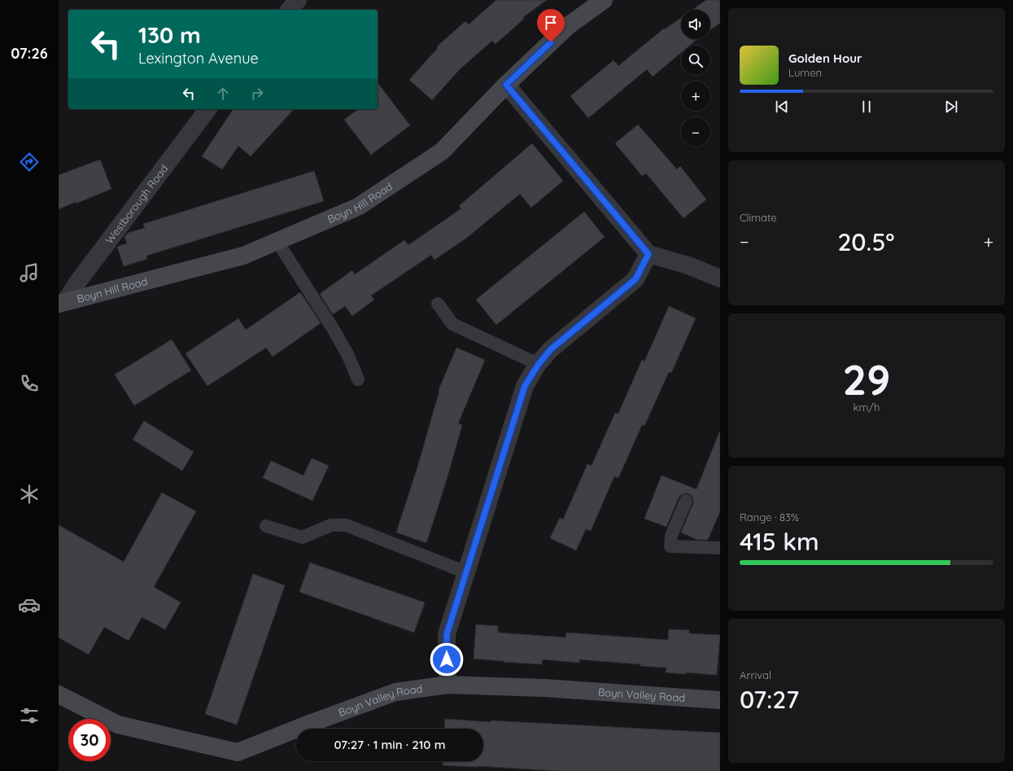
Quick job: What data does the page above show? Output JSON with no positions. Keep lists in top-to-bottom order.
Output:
{
  "streets": {
    "street": ["Boyn Hill Road", "Westborough Road", "Boyn Valley Road"]
  },
  "crossings": [
    ["Boyn Hill Road", "Westborough Road"]
  ],
  "page": {
    "tabs": "07:26",
    "map_buttons": ["+", "−"],
    "turn": ["130 m", "Lexington Avenue"],
    "song": ["Golden Hour", "Lumen"],
    "tile": [
      "Climate",
      ["29", "km/h"],
      ["Range · 83%", "415 km"],
      ["Arrival", "07:27"]
    ],
    "heat": ["−", "20.5°", "+"],
    "limit": "30",
    "trip": "07:27 · 1 min · 210 m"
  }
}
